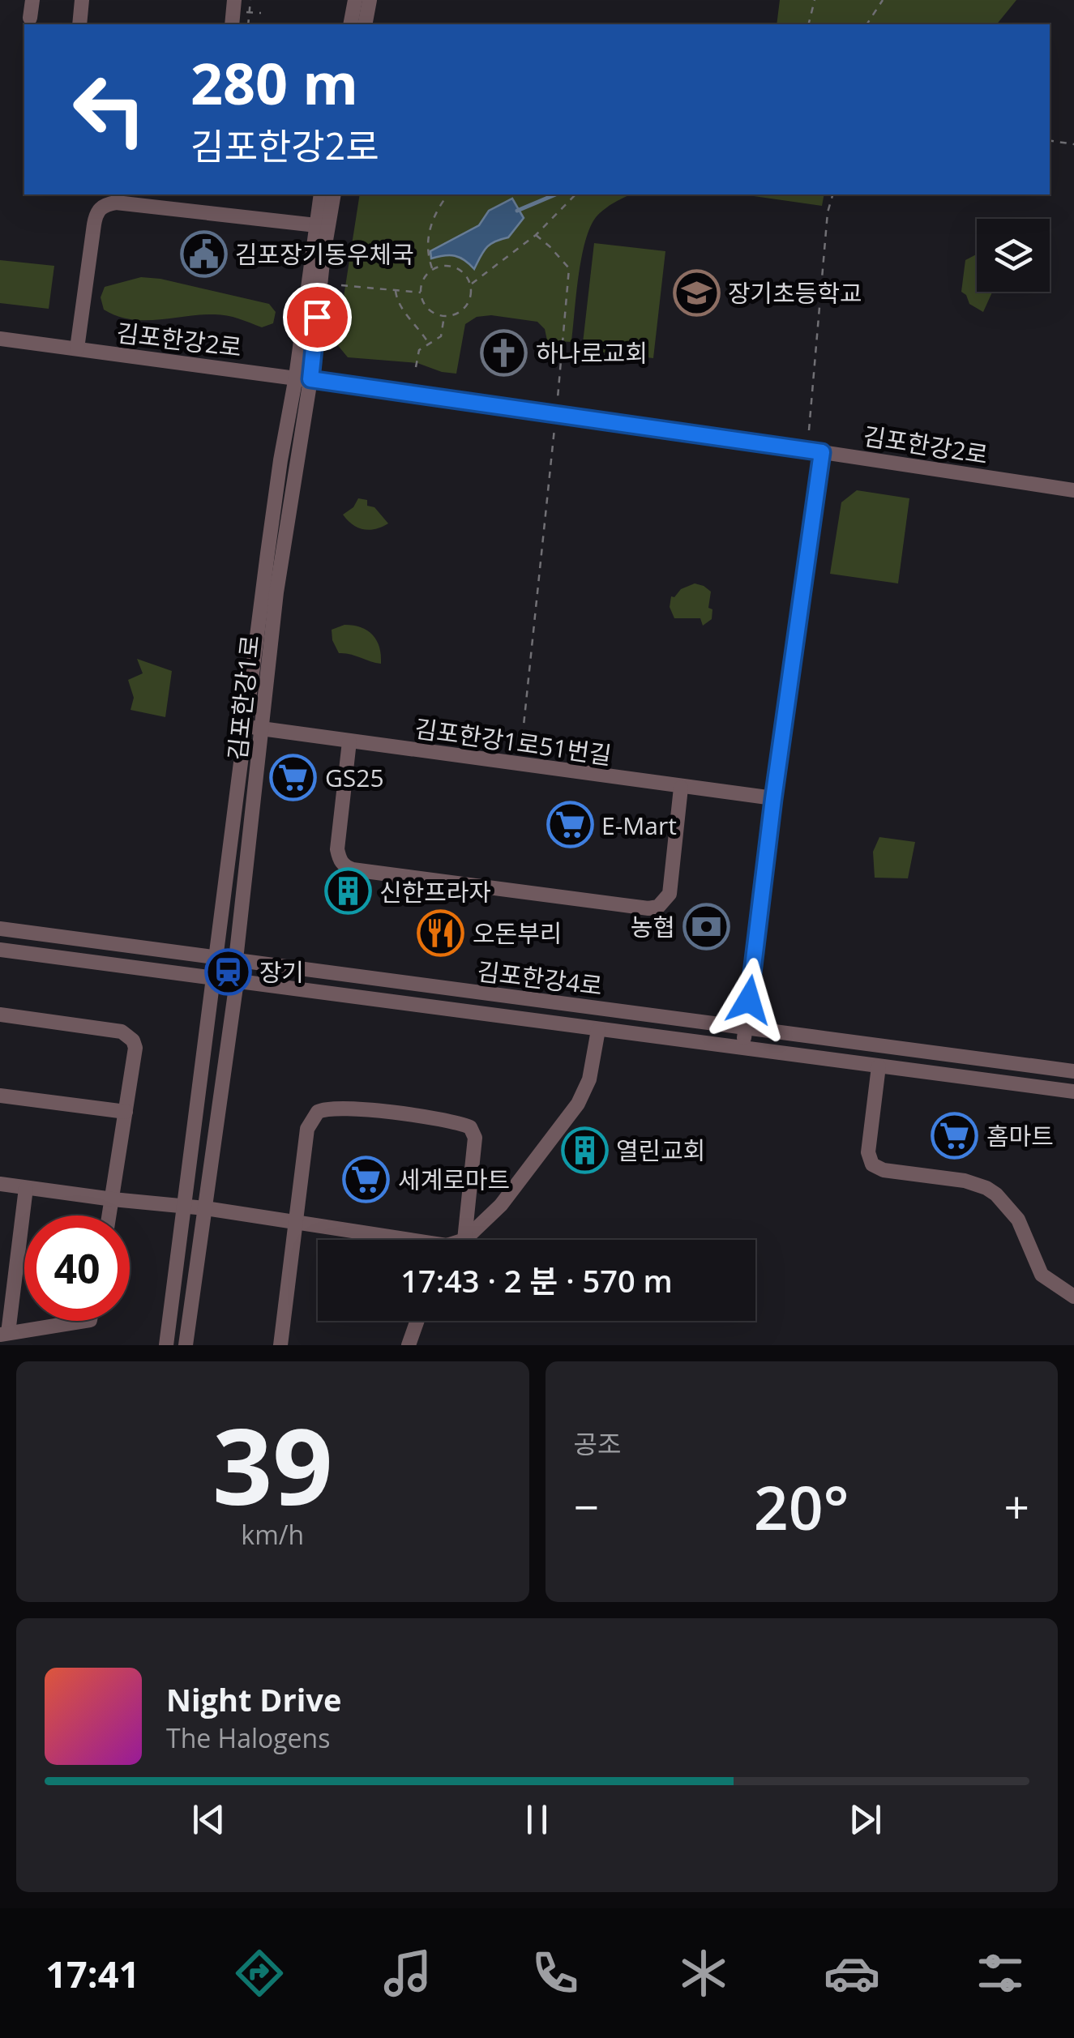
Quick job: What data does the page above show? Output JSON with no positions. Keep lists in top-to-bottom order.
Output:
{
  "streets": {
    "street": [
      "김포한강2로",
      "김포한강1로",
      "김포한강1로51번길",
      "김포한강4로"
    ]
  },
  "crossings": [
    ["김포한강2로", "김포한강1로"],
    ["김포한강1로", "김포한강1로51번길"],
    ["김포한강1로", "김포한강4로"]
  ],
  "places": {
    "public building": ["김포장기동우체국"],
    "school or university": ["장기초등학교"],
    "church": ["하나로교회"],
    "supermarket": [
      "GS25",
      "E-Mart",
      "홈마트",
      "세계로마트"
    ],
    "building": ["신한프라자", "열린교회"],
    "bank": ["농협"],
    "restaurant": ["오돈부리"],
    "station": ["장기"]
  },
  "page": {
    "turn": ["280 m", "김포한강2로"],
    "limit": "40",
    "trip": "17:43 · 2 분 · 570 m",
    "tile": [
      ["39", "km/h"],
      "공조"
    ],
    "heat": ["−", "20°", "+"],
    "song": ["Night Drive", "The Halogens"],
    "tabs": "17:41"
  }
}
